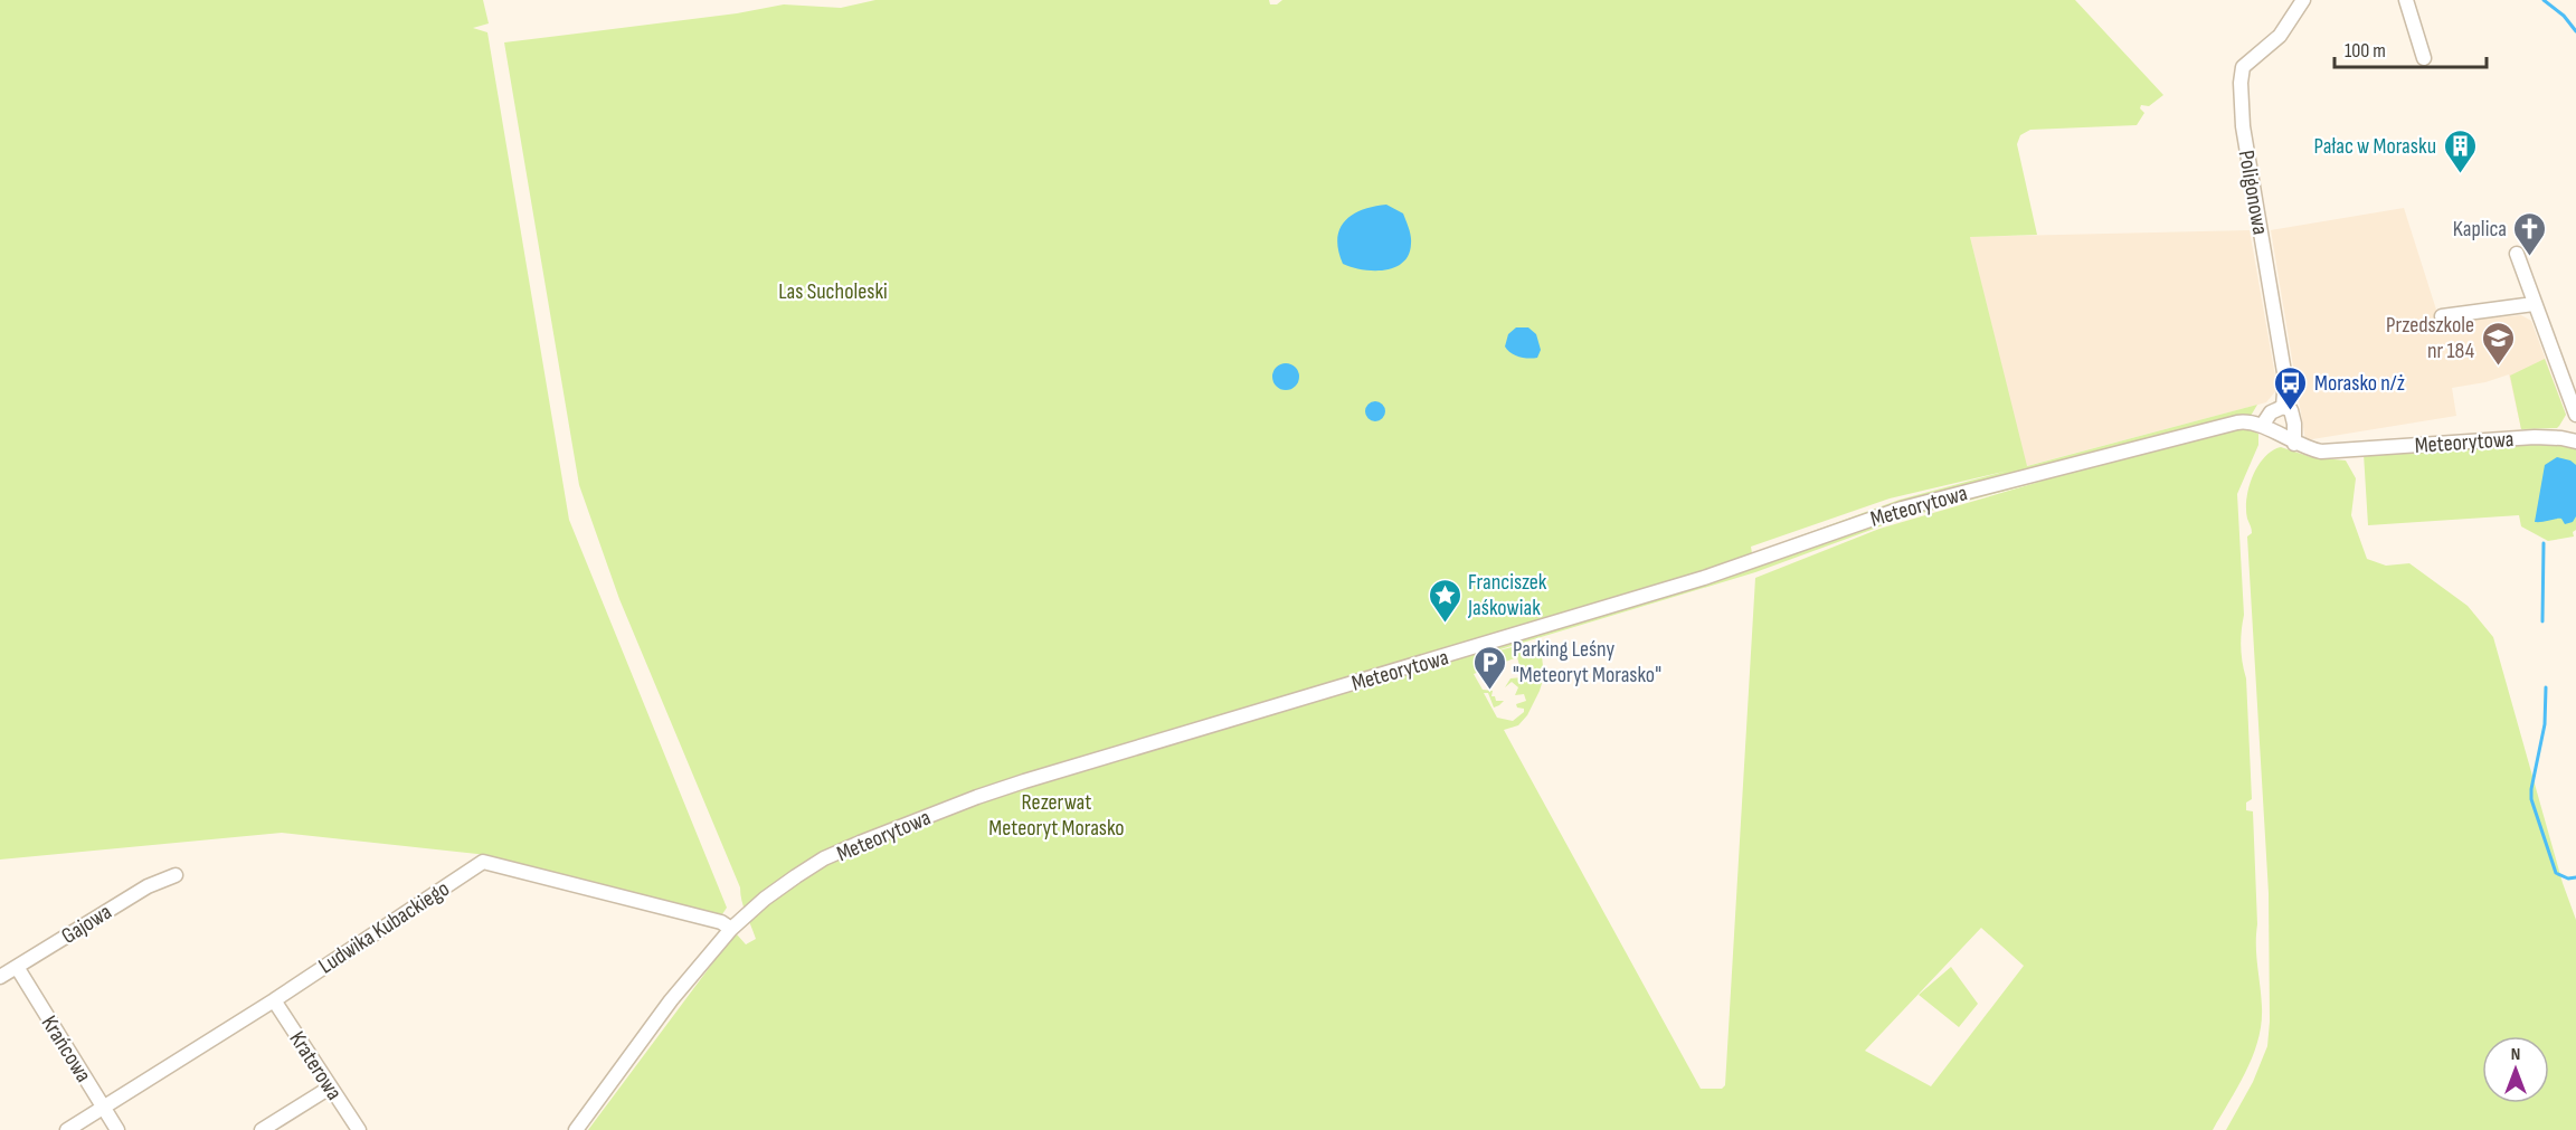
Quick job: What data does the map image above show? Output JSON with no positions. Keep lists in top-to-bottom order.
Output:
{
  "streets": {
    "street": [
      "Poligonowa",
      "Meteorytowa",
      "Gajowa",
      "Ludwika Kubackiego",
      "Krańcowa",
      "Kraterowa"
    ]
  },
  "crossings": [
    ["Poligonowa", "Meteorytowa"],
    ["Meteorytowa", "Ludwika Kubackiego"],
    ["Gajowa", "Krańcowa"],
    ["Ludwika Kubackiego", "Krańcowa"],
    ["Ludwika Kubackiego", "Kraterowa"]
  ],
  "parks": ["Las Sucholeski", "Rezerwat Meteoryt Morasko"],
  "places": {
    "building": ["Pałac w Morasku"],
    "church": ["Kaplica"],
    "school or university": ["Przedszkole nr 184"],
    "bus stop": ["Morasko n/ż"],
    "place": ["Franciszek Jaśkowiak"],
    "parking": ["Parking Leśny \"Meteoryt Morasko\""]
  },
  "scale_bar": "100 m",
  "north": "top"
}
